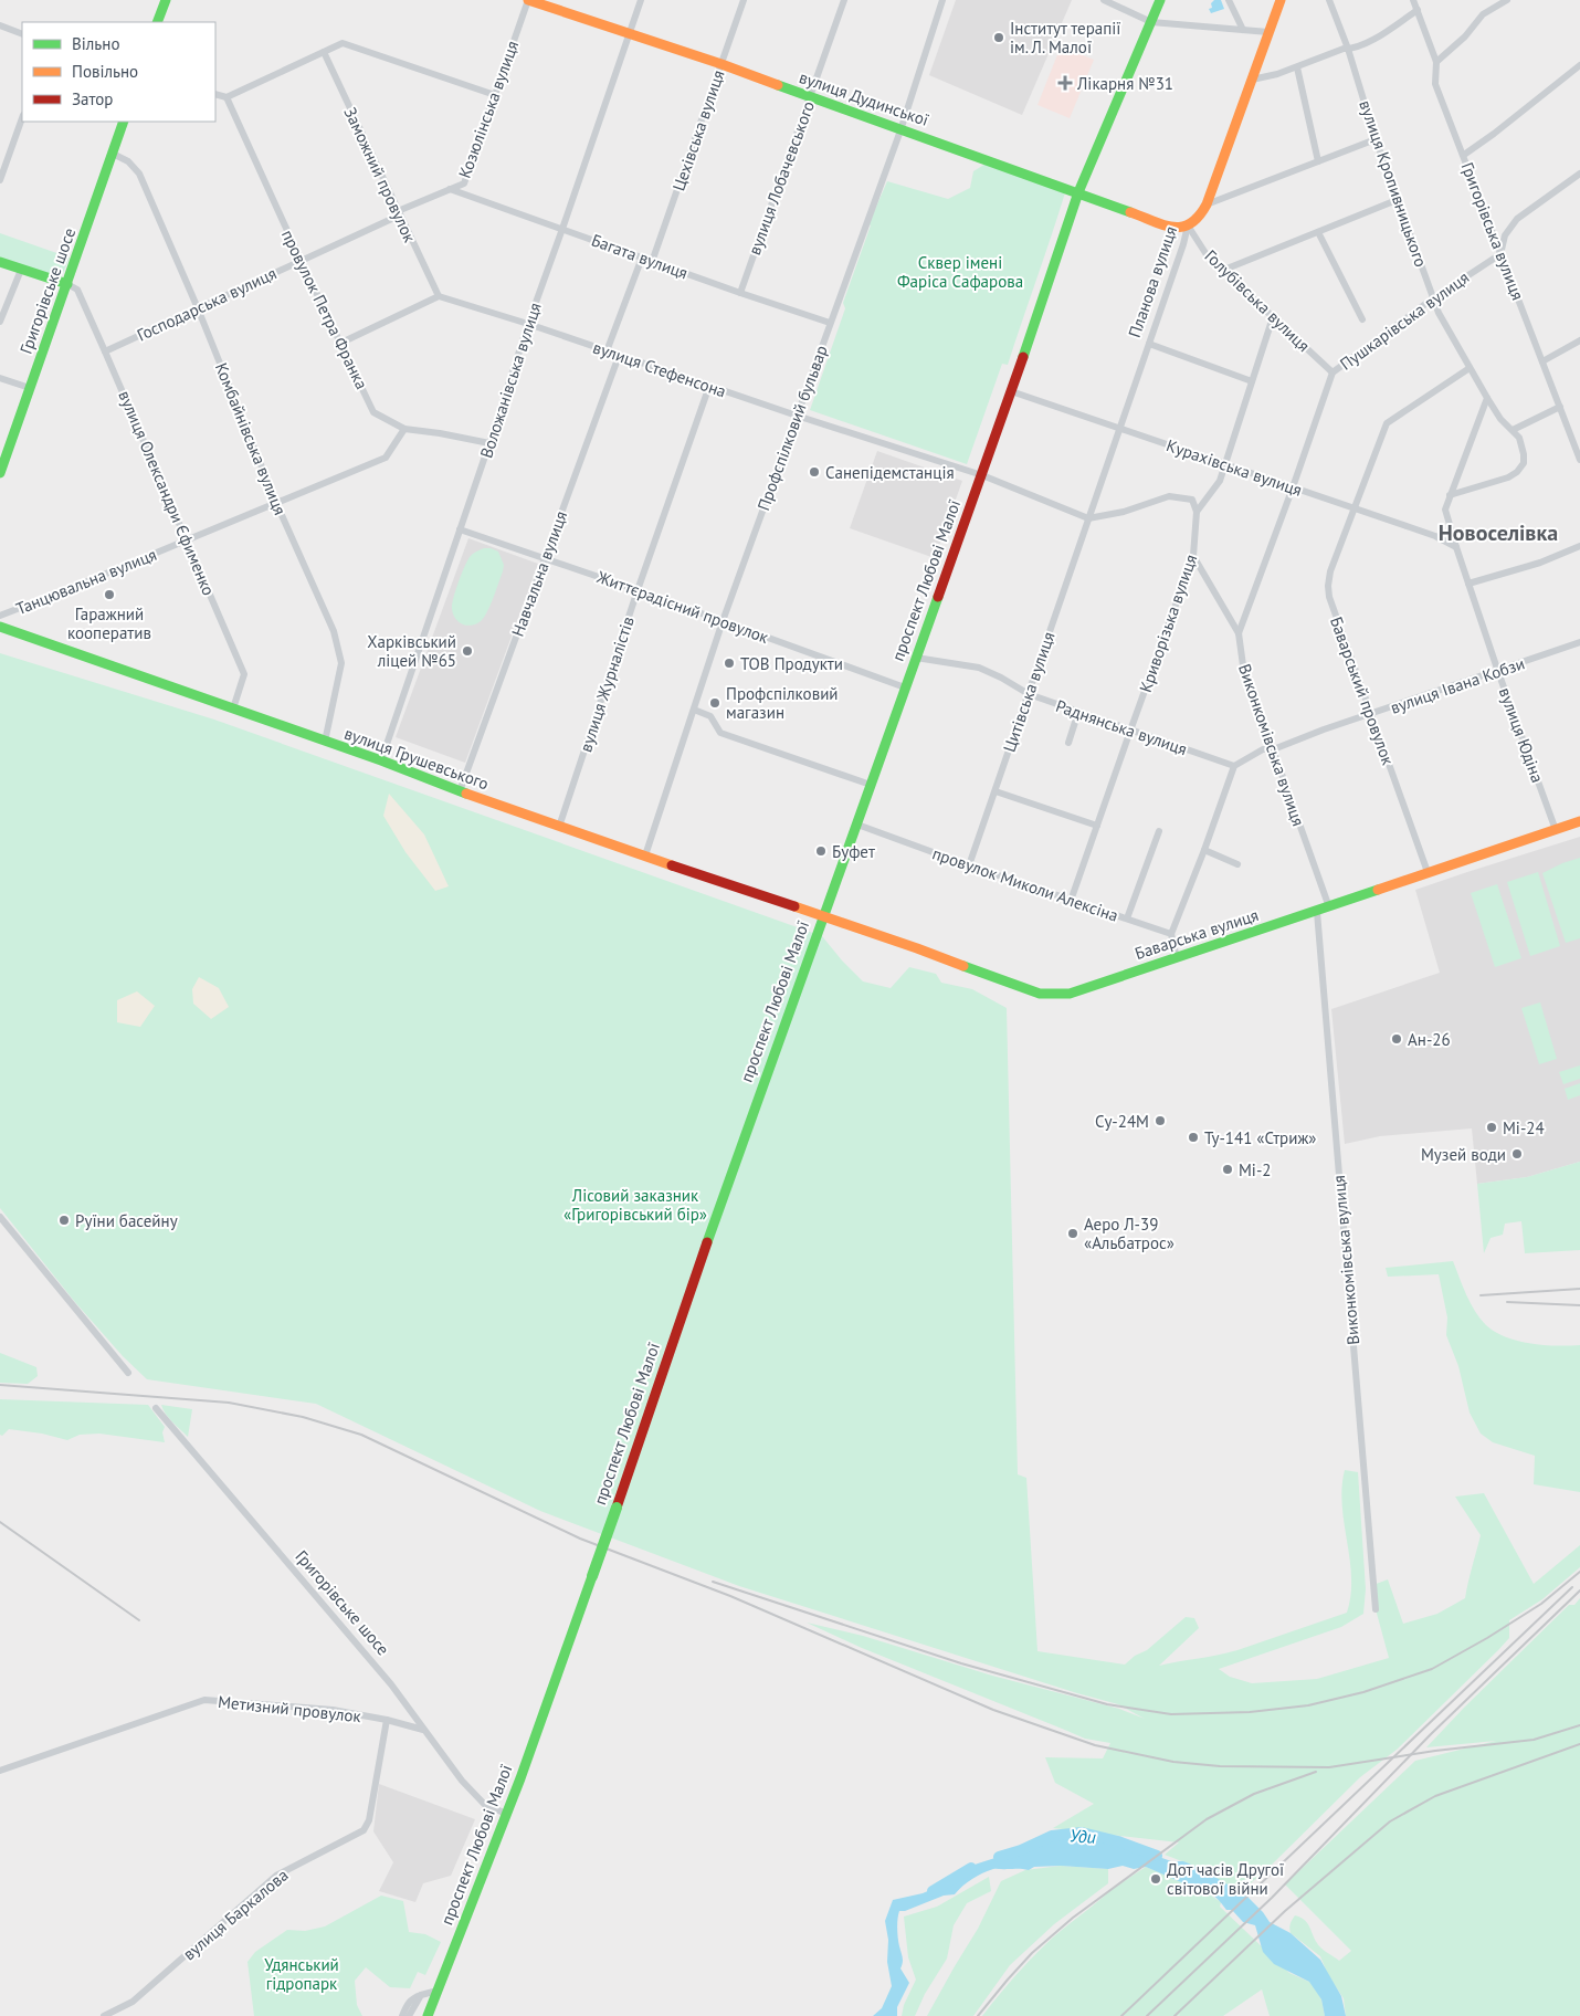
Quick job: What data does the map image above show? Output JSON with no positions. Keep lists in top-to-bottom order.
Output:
{
  "streets": {
    "main road": [
      "вулиця Дудинської",
      "Планова вулиця",
      "Григорівське шосе",
      "проспект Любові Малої",
      "вулиця Грушевського",
      "Баварська вулиця"
    ],
    "street": [
      "Козюлінська вулиця",
      "Цехівська вулиця",
      "Заможний провулок",
      "вулиця Лобачевського",
      "вулиця Кропивницького",
      "Григорівська вулиця",
      "Багата вулиця",
      "Голубівська вулиця",
      "Господарська вулиця",
      "провулок Петра Франка",
      "Пушкарівська вулиця",
      "вулиця Стефенсона",
      "Воложанівська вулиця",
      "Профспілковий бульвар",
      "Комбайнівська вулиця",
      "Курахівська вулиця",
      "вулиця Олександри Єфименко",
      "Навчальна вулиця",
      "Танцювальна вулиця",
      "Життєрадісний провулок",
      "Криворізька вулиця",
      "вулиця Журналістів",
      "вулиця Івана Кобзи",
      "Баварський провулок",
      "Цитівська вулиця",
      "Раднянська вулиця",
      "вулиця Юдіна",
      "Виконкомівська вулиця",
      "провулок Миколи Алексіна",
      "Метизний провулок",
      "вулиця Баркалова"
    ]
  },
  "crossings": [
    ["вулиця Дудинської", "Козюлінська вулиця"],
    ["вулиця Дудинської", "Цехівська вулиця"],
    ["вулиця Дудинської", "вулиця Лобачевського"],
    ["вулиця Дудинської", "Планова вулиця"],
    ["вулиця Дудинської", "Голубівська вулиця"],
    ["вулиця Дудинської", "Воложанівська вулиця"],
    ["вулиця Дудинської", "Профспілковий бульвар"],
    ["вулиця Дудинської", "проспект Любові Малої"],
    ["Козюлінська вулиця", "Заможний провулок"],
    ["Козюлінська вулиця", "Багата вулиця"],
    ["Козюлінська вулиця", "Господарська вулиця"],
    ["Цехівська вулиця", "Багата вулиця"],
    ["Заможний провулок", "Господарська вулиця"],
    ["Заможний провулок", "вулиця Стефенсона"],
    ["вулиця Лобачевського", "Багата вулиця"],
    ["вулиця Кропивницького", "Пушкарівська вулиця"],
    ["вулиця Кропивницького", "Баварський провулок"],
    ["Григорівська вулиця", "Пушкарівська вулиця"],
    ["Багата вулиця", "Воложанівська вулиця"],
    ["Багата вулиця", "Профспілковий бульвар"],
    ["Планова вулиця", "Голубівська вулиця"],
    ["Планова вулиця", "вулиця Стефенсона"],
    ["Планова вулиця", "Курахівська вулиця"],
    ["Планова вулиця", "Цитівська вулиця"],
    ["Григорівське шосе", "Комбайнівська вулиця"],
    ["Григорівське шосе", "вулиця Олександри Єфименко"],
    ["Григорівське шосе", "проспект Любові Малої"],
    ["Григорівське шосе", "Метизний провулок"],
    ["Голубівська вулиця", "Пушкарівська вулиця"],
    ["Господарська вулиця", "провулок Петра Франка"],
    ["Господарська вулиця", "Комбайнівська вулиця"],
    ["Господарська вулиця", "вулиця Олександри Єфименко"],
    ["провулок Петра Франка", "Воложанівська вулиця"],
    ["провулок Петра Франка", "Танцювальна вулиця"],
    ["Пушкарівська вулиця", "Курахівська вулиця"],
    ["Пушкарівська вулиця", "Виконкомівська вулиця"],
    ["вулиця Стефенсона", "Воложанівська вулиця"],
    ["вулиця Стефенсона", "Профспілковий бульвар"],
    ["вулиця Стефенсона", "Навчальна вулиця"],
    ["вулиця Стефенсона", "проспект Любові Малої"],
    ["вулиця Стефенсона", "вулиця Журналістів"],
    ["вулиця Стефенсона", "Цитівська вулиця"],
    ["Воложанівська вулиця", "Життєрадісний провулок"],
    ["Воложанівська вулиця", "вулиця Грушевського"],
    ["Профспілковий бульвар", "Життєрадісний провулок"],
    ["Профспілковий бульвар", "вулиця Грушевського"],
    ["Комбайнівська вулиця", "Танцювальна вулиця"],
    ["Комбайнівська вулиця", "вулиця Грушевського"],
    ["Курахівська вулиця", "проспект Любові Малої"],
    ["Курахівська вулиця", "Баварський провулок"],
    ["Курахівська вулиця", "вулиця Юдіна"],
    ["вулиця Олександри Єфименко", "Танцювальна вулиця"],
    ["вулиця Олександри Єфименко", "вулиця Грушевського"],
    ["Навчальна вулиця", "Життєрадісний провулок"],
    ["Навчальна вулиця", "вулиця Грушевського"],
    ["проспект Любові Малої", "Життєрадісний провулок"],
    ["проспект Любові Малої", "Раднянська вулиця"],
    ["проспект Любові Малої", "вулиця Грушевського"],
    ["проспект Любові Малої", "провулок Миколи Алексіна"],
    ["проспект Любові Малої", "Баварська вулиця"],
    ["Життєрадісний провулок", "вулиця Журналістів"],
    ["Криворізька вулиця", "Раднянська вулиця"],
    ["Криворізька вулиця", "Виконкомівська вулиця"],
    ["Криворізька вулиця", "провулок Миколи Алексіна"],
    ["вулиця Журналістів", "вулиця Грушевського"],
    ["вулиця Івана Кобзи", "Баварський провулок"],
    ["вулиця Івана Кобзи", "Раднянська вулиця"],
    ["вулиця Івана Кобзи", "вулиця Юдіна"],
    ["вулиця Івана Кобзи", "Виконкомівська вулиця"],
    ["Баварський провулок", "Баварська вулиця"],
    ["Цитівська вулиця", "Раднянська вулиця"],
    ["Цитівська вулиця", "провулок Миколи Алексіна"],
    ["вулиця Юдіна", "Баварська вулиця"],
    ["Виконкомівська вулиця", "Баварська вулиця"],
    ["вулиця Грушевського", "Баварська вулиця"],
    ["Метизний провулок", "вулиця Баркалова"]
  ],
  "districts": ["Новоселівка"],
  "water": ["Уди"],
  "parks": ["Сквер імені Фаріса Сафарова", "Лісовий заказник «Григорівський бір»", "Удянський гідропарк"],
  "places": {
    "other": [
      "Інститут терапії ім. Л. Малої",
      "Санепідемстанція",
      "Гаражний кооператив",
      "Харківський ліцей №65",
      "ТОВ Продукти",
      "Профспілковий магазин",
      "Буфет",
      "Ан-26",
      "Су-24М",
      "Мі-24",
      "Ту-141 «Стриж»",
      "Музей води",
      "Мі-2",
      "Руїни басейну",
      "Аеро Л-39 «Альбатрос»",
      "Дот часів Другої світової війни"
    ],
    "health": ["Лікарня №31"]
  },
  "legend": ["Вільно", "Повільно", "Затор"]
}
